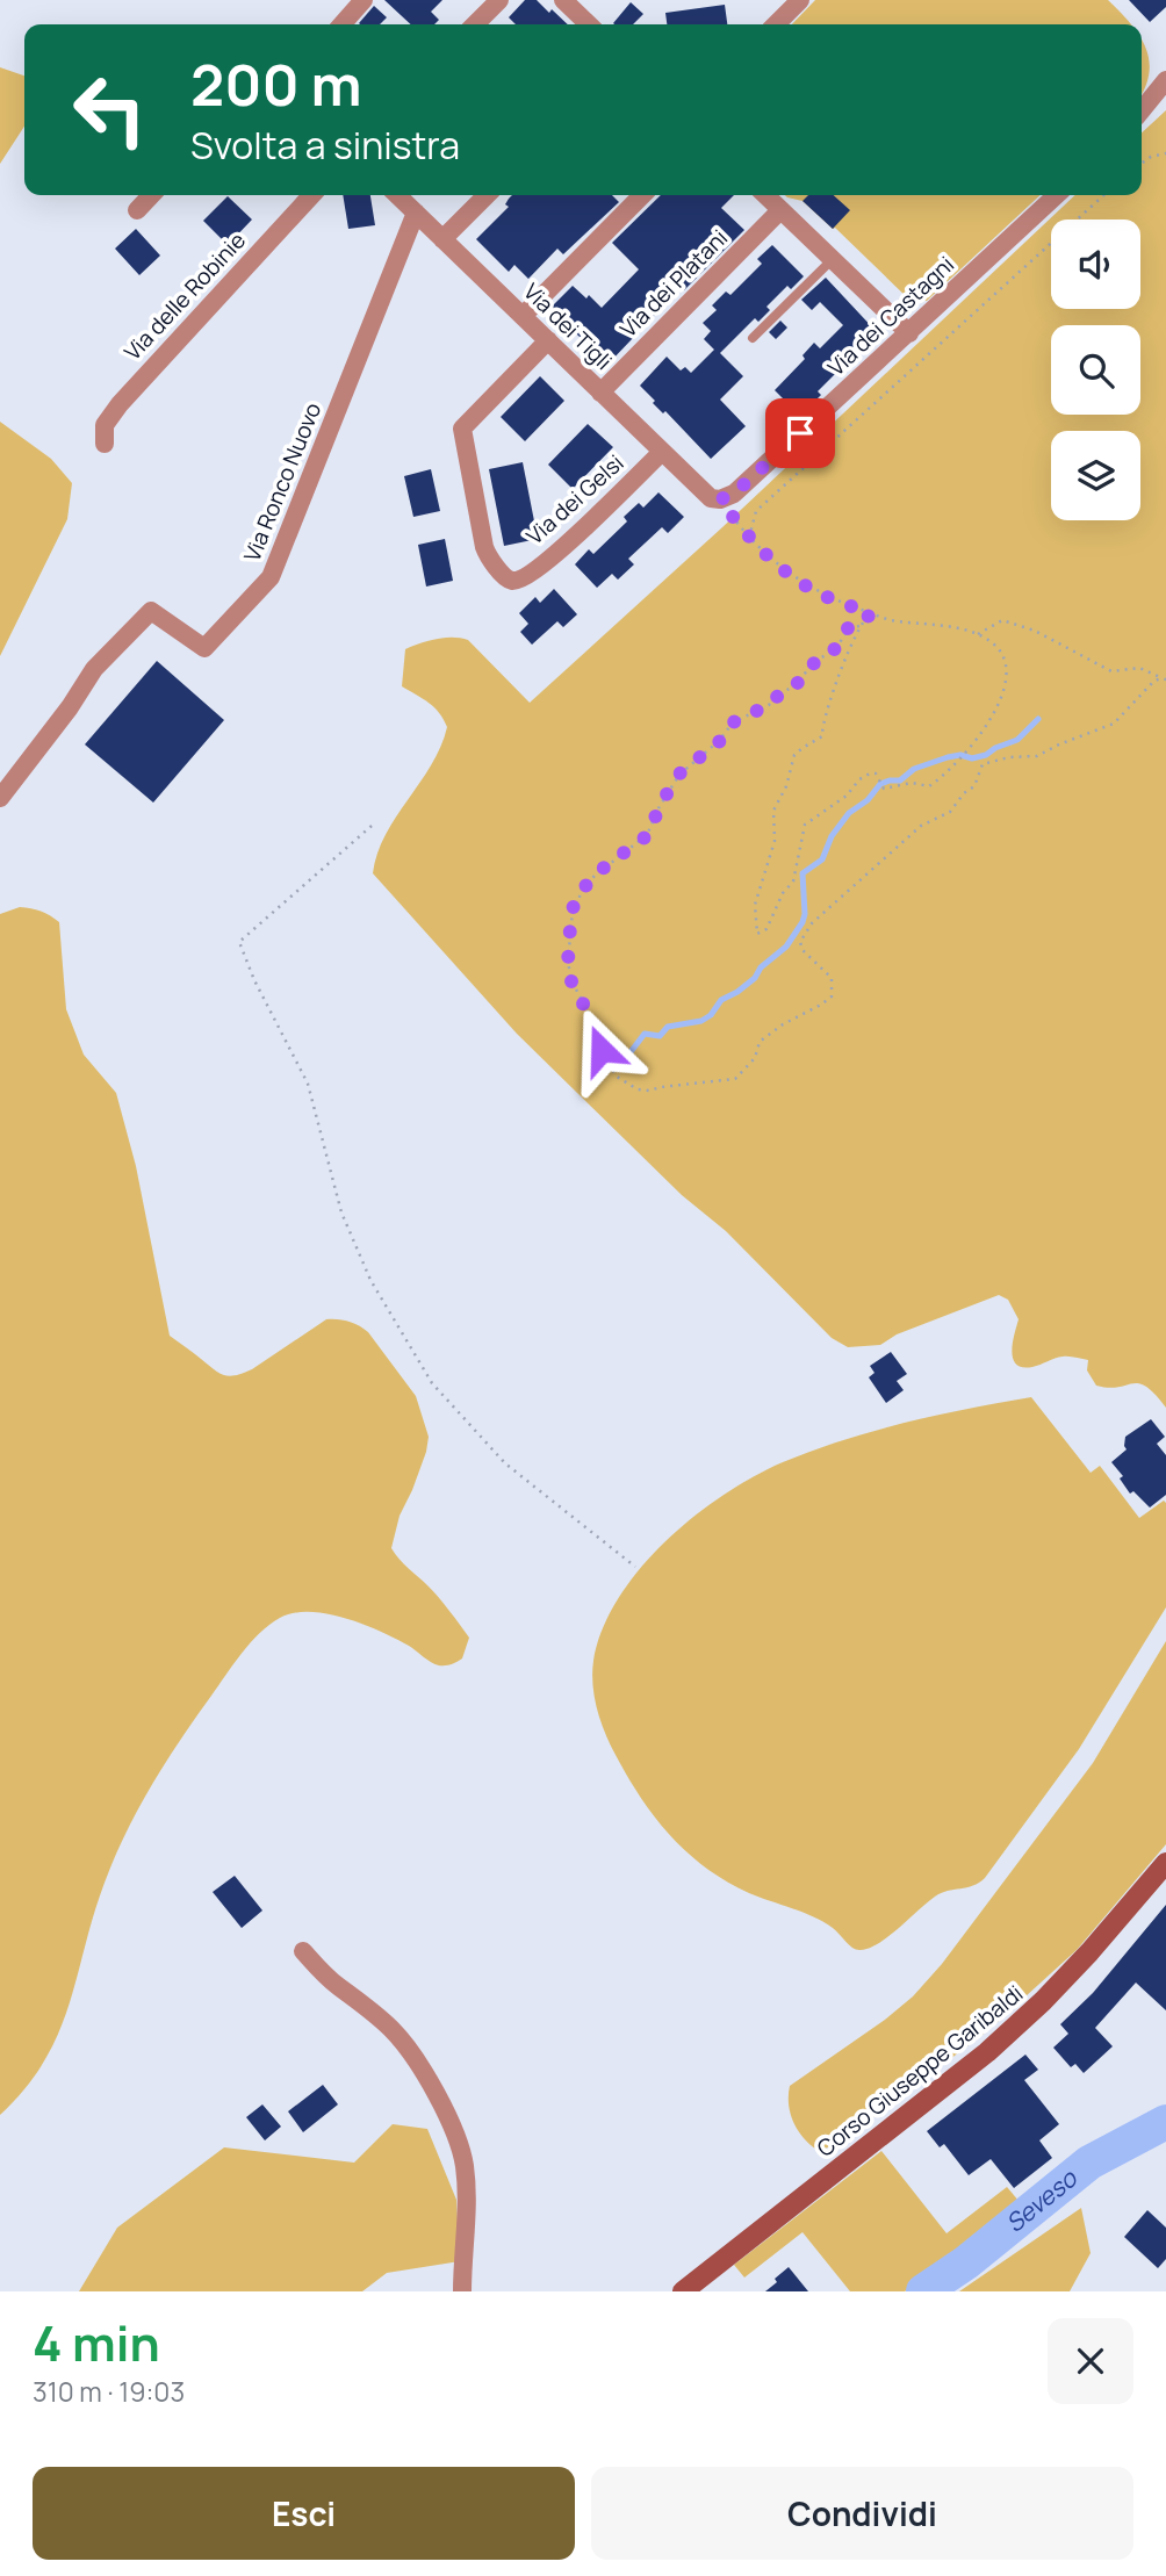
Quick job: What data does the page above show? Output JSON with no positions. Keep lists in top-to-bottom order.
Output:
{
  "streets": {
    "main road": ["Corso Giuseppe Garibaldi"],
    "street": [
      "Via dei Platani",
      "Via delle Robinie",
      "Via dei Castagni",
      "Via dei Tigli",
      "Via Ronco Nuovo",
      "Via dei Gelsi"
    ]
  },
  "crossings": [
    ["Via dei Platani", "Via dei Tigli"],
    ["Via dei Castagni", "Via dei Tigli"],
    ["Via dei Tigli", "Via Ronco Nuovo"],
    ["Via dei Tigli", "Via dei Gelsi"]
  ],
  "water": ["Seveso"],
  "page": {
    "turn": ["200 m", "Svolta a sinistra"],
    "heading": ["4 min", "310 m · 19:03"],
    "buttons": ["Esci", "Condividi"]
  }
}
